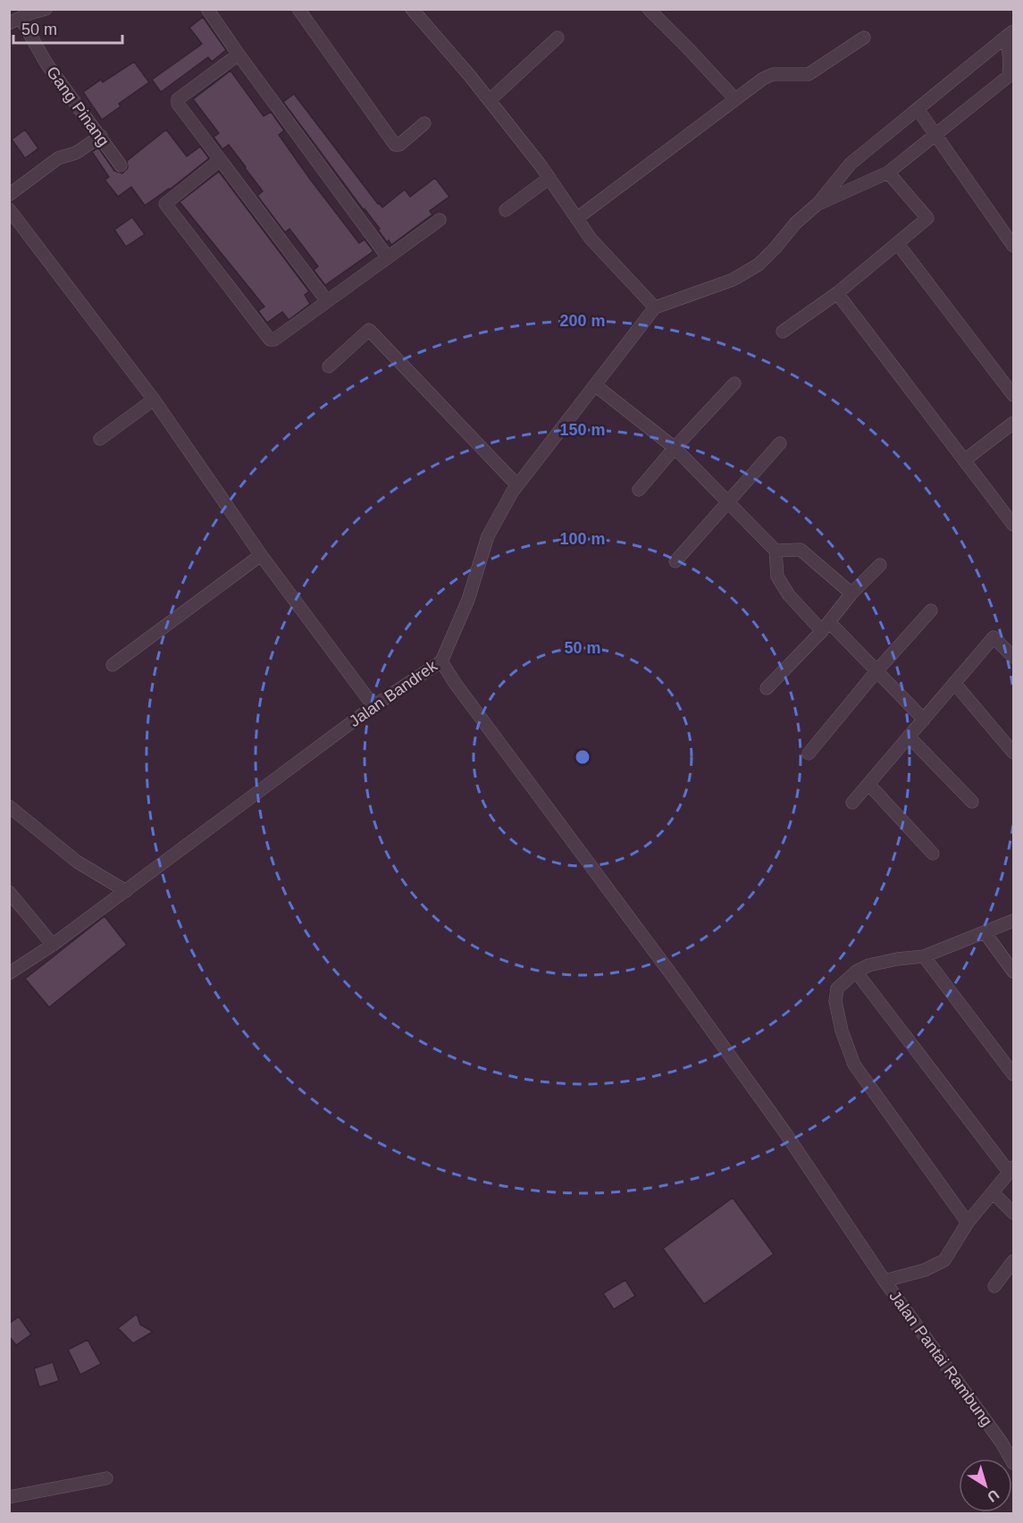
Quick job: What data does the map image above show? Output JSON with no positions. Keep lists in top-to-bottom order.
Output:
{
  "streets": {
    "street": ["Gang Pinang", "Jalan Bandrek", "Jalan Pantai Rambung"]
  },
  "crossings": [
    ["Jalan Bandrek", "Jalan Pantai Rambung"]
  ],
  "scale_bar": "50 m",
  "north": "bottom right",
  "rings": [
    "200 m",
    "150 m",
    "100 m",
    "50 m"
  ]
}
